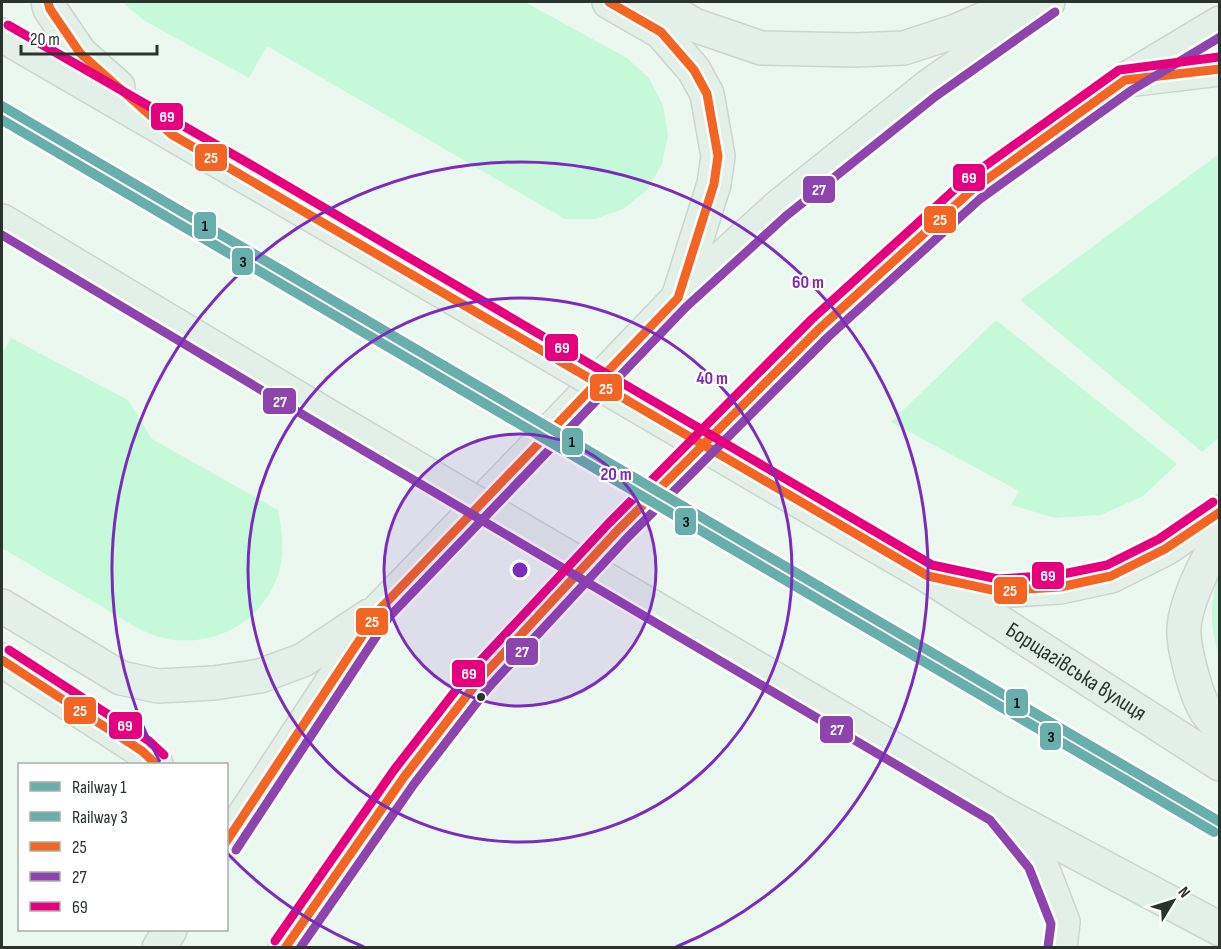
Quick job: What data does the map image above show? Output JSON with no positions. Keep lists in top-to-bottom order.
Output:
{
  "streets": {
    "main road": ["Борщагівська вулиця"]
  },
  "lines": [
    "transit line 25",
    "transit line 27",
    "transit line 69",
    "rail line 1",
    "rail line 3"
  ],
  "legend": [
    "Railway 1",
    "Railway 3",
    "25",
    "27",
    "69"
  ],
  "scale_bar": "20 m",
  "north": "top right",
  "rings": ["60 m", "40 m", "20 m"]
}
